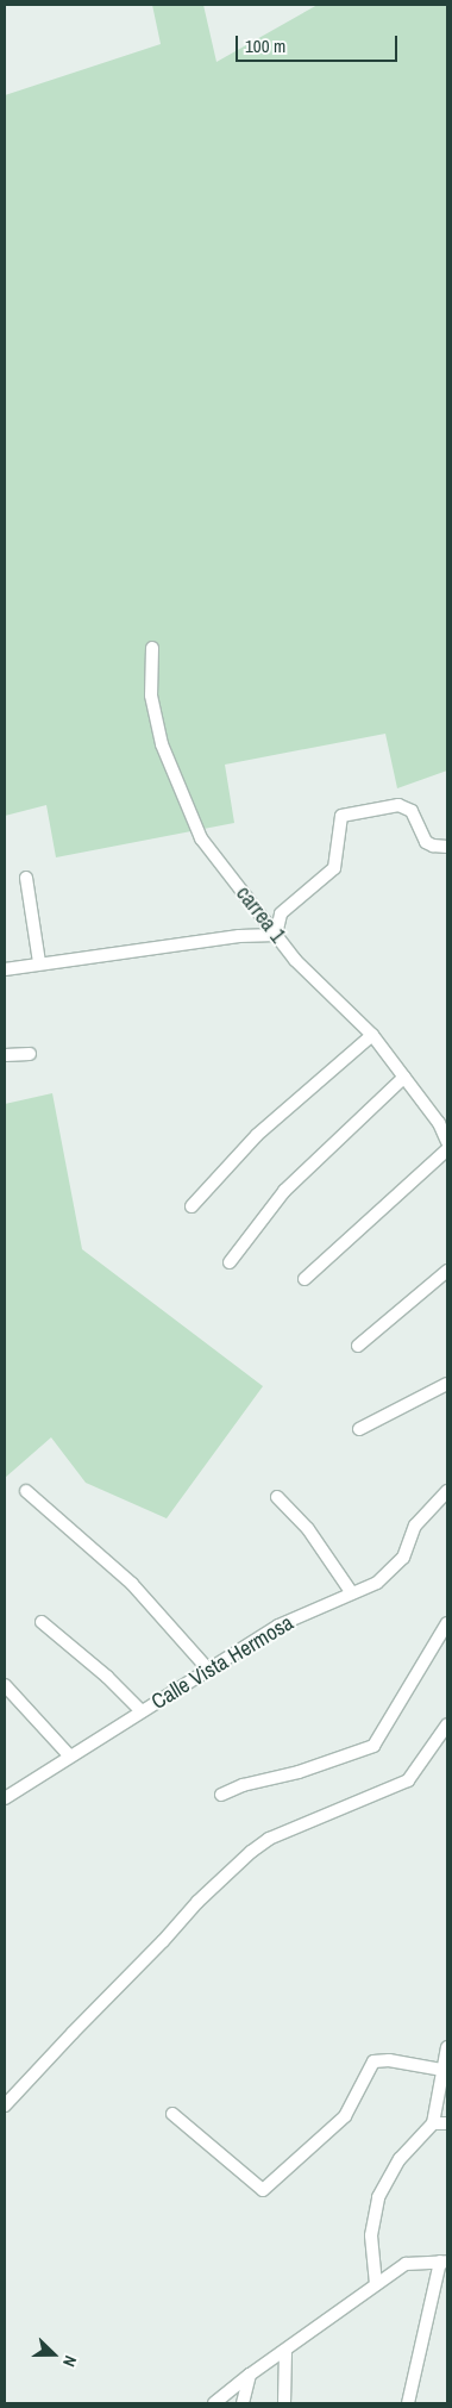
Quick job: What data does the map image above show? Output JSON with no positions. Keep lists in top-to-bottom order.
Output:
{
  "streets": {
    "street": ["carrea 1", "Calle Vista Hermosa"]
  },
  "scale_bar": "100 m",
  "north": "right"
}
